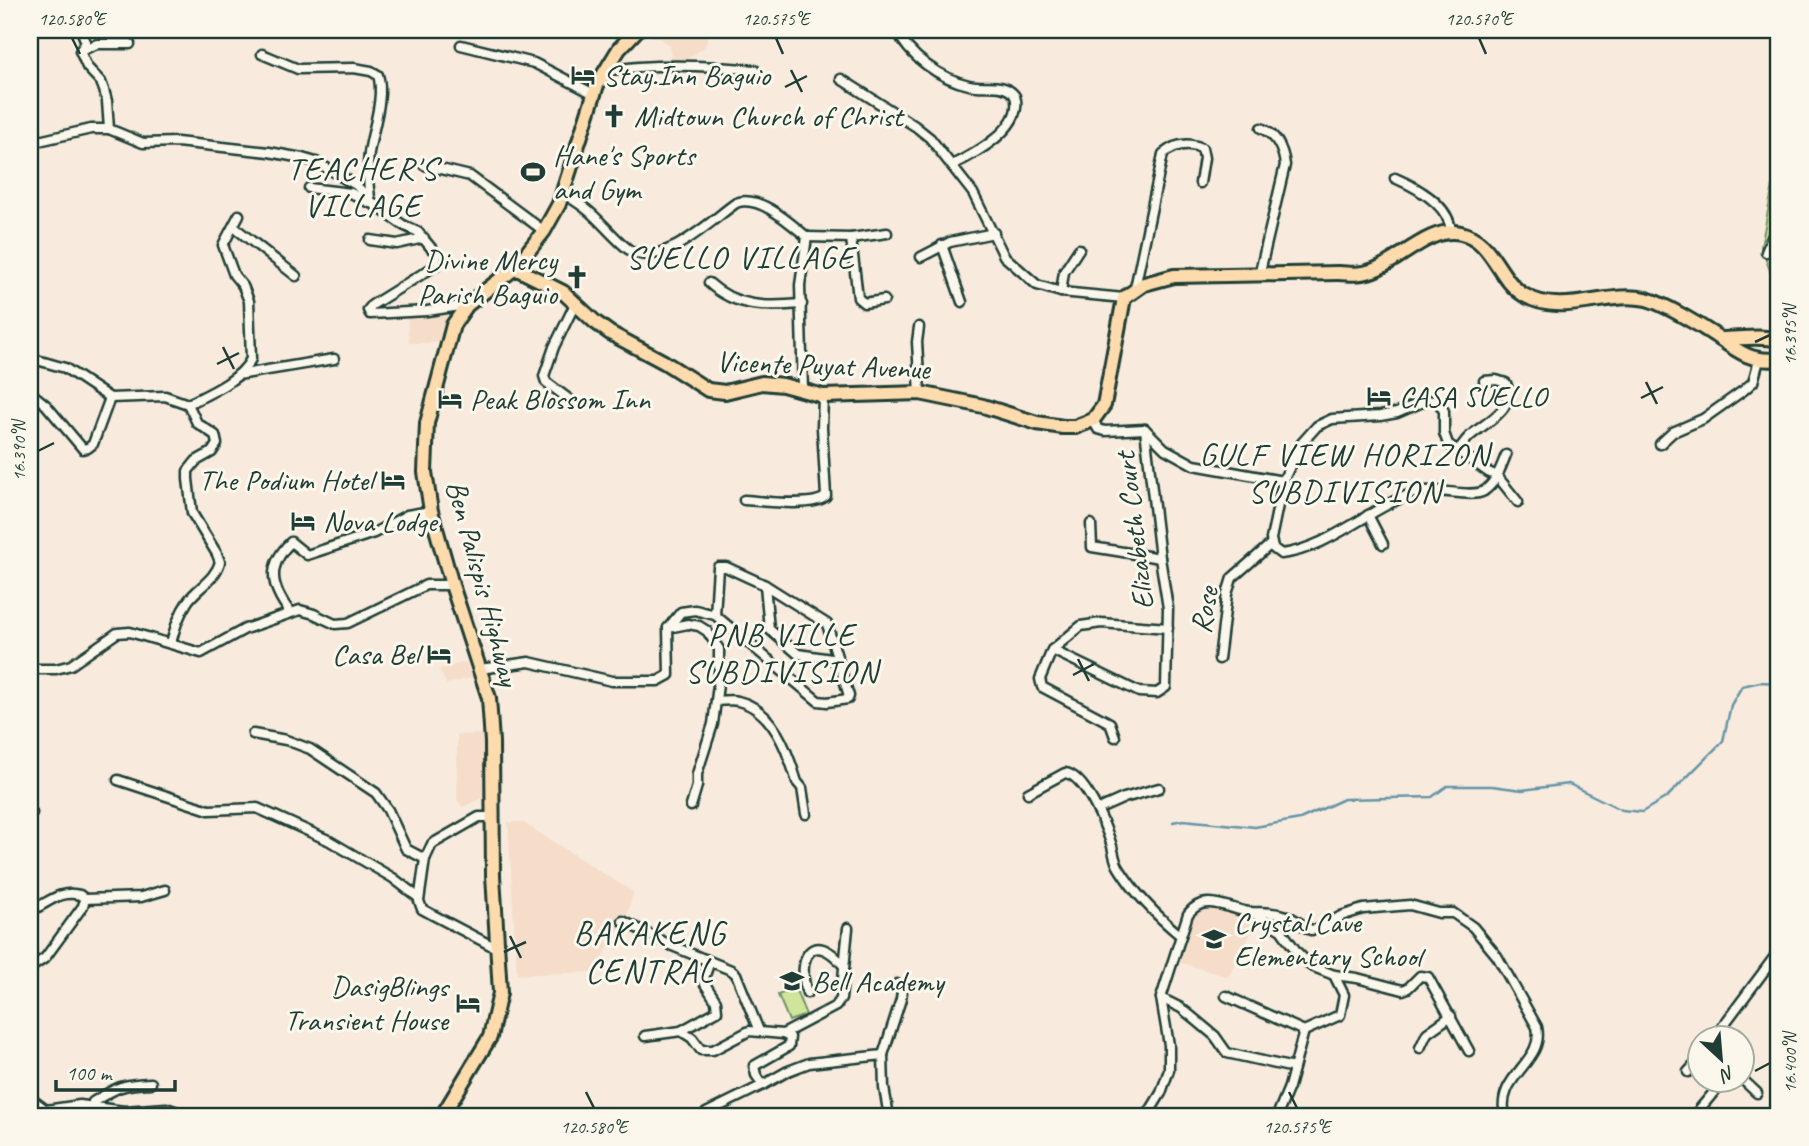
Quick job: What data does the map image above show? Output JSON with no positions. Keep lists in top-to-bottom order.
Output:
{
  "streets": {
    "main road": ["Vicente Puyat Avenue", "Ben Palispis Highway"],
    "street": ["Elizabeth Court", "Rose"]
  },
  "crossings": [
    ["Vicente Puyat Avenue", "Ben Palispis Highway"]
  ],
  "districts": [
    "TEACHER'S VILLAGE",
    "SUELLO VILLAGE",
    "GULF VIEW HORIZON SUBDIVISION",
    "PNB VILLE SUBDIVISION",
    "BAKAKENG CENTRAL"
  ],
  "places": {
    "hotel": [
      "Stay.Inn Baguio",
      "CASA SUELLO",
      "Peak Blossom Inn",
      "The Podium Hotel",
      "Nova Lodge",
      "Casa Bel",
      "DasigBlings Transient House"
    ],
    "church": ["Midtown Church of Christ", "Divine Mercy Parish Baguio"],
    "sports": ["Hane's Sports and Gym"],
    "school or university": ["Crystal Cave Elementary School", "Bell Academy"]
  },
  "scale_bar": "100 m",
  "north": "bottom right",
  "coordinates": [
    "120.580°E",
    "120.575°E",
    "120.570°E",
    "16.395°N",
    "16.390°N",
    "16.400°N"
  ]
}
